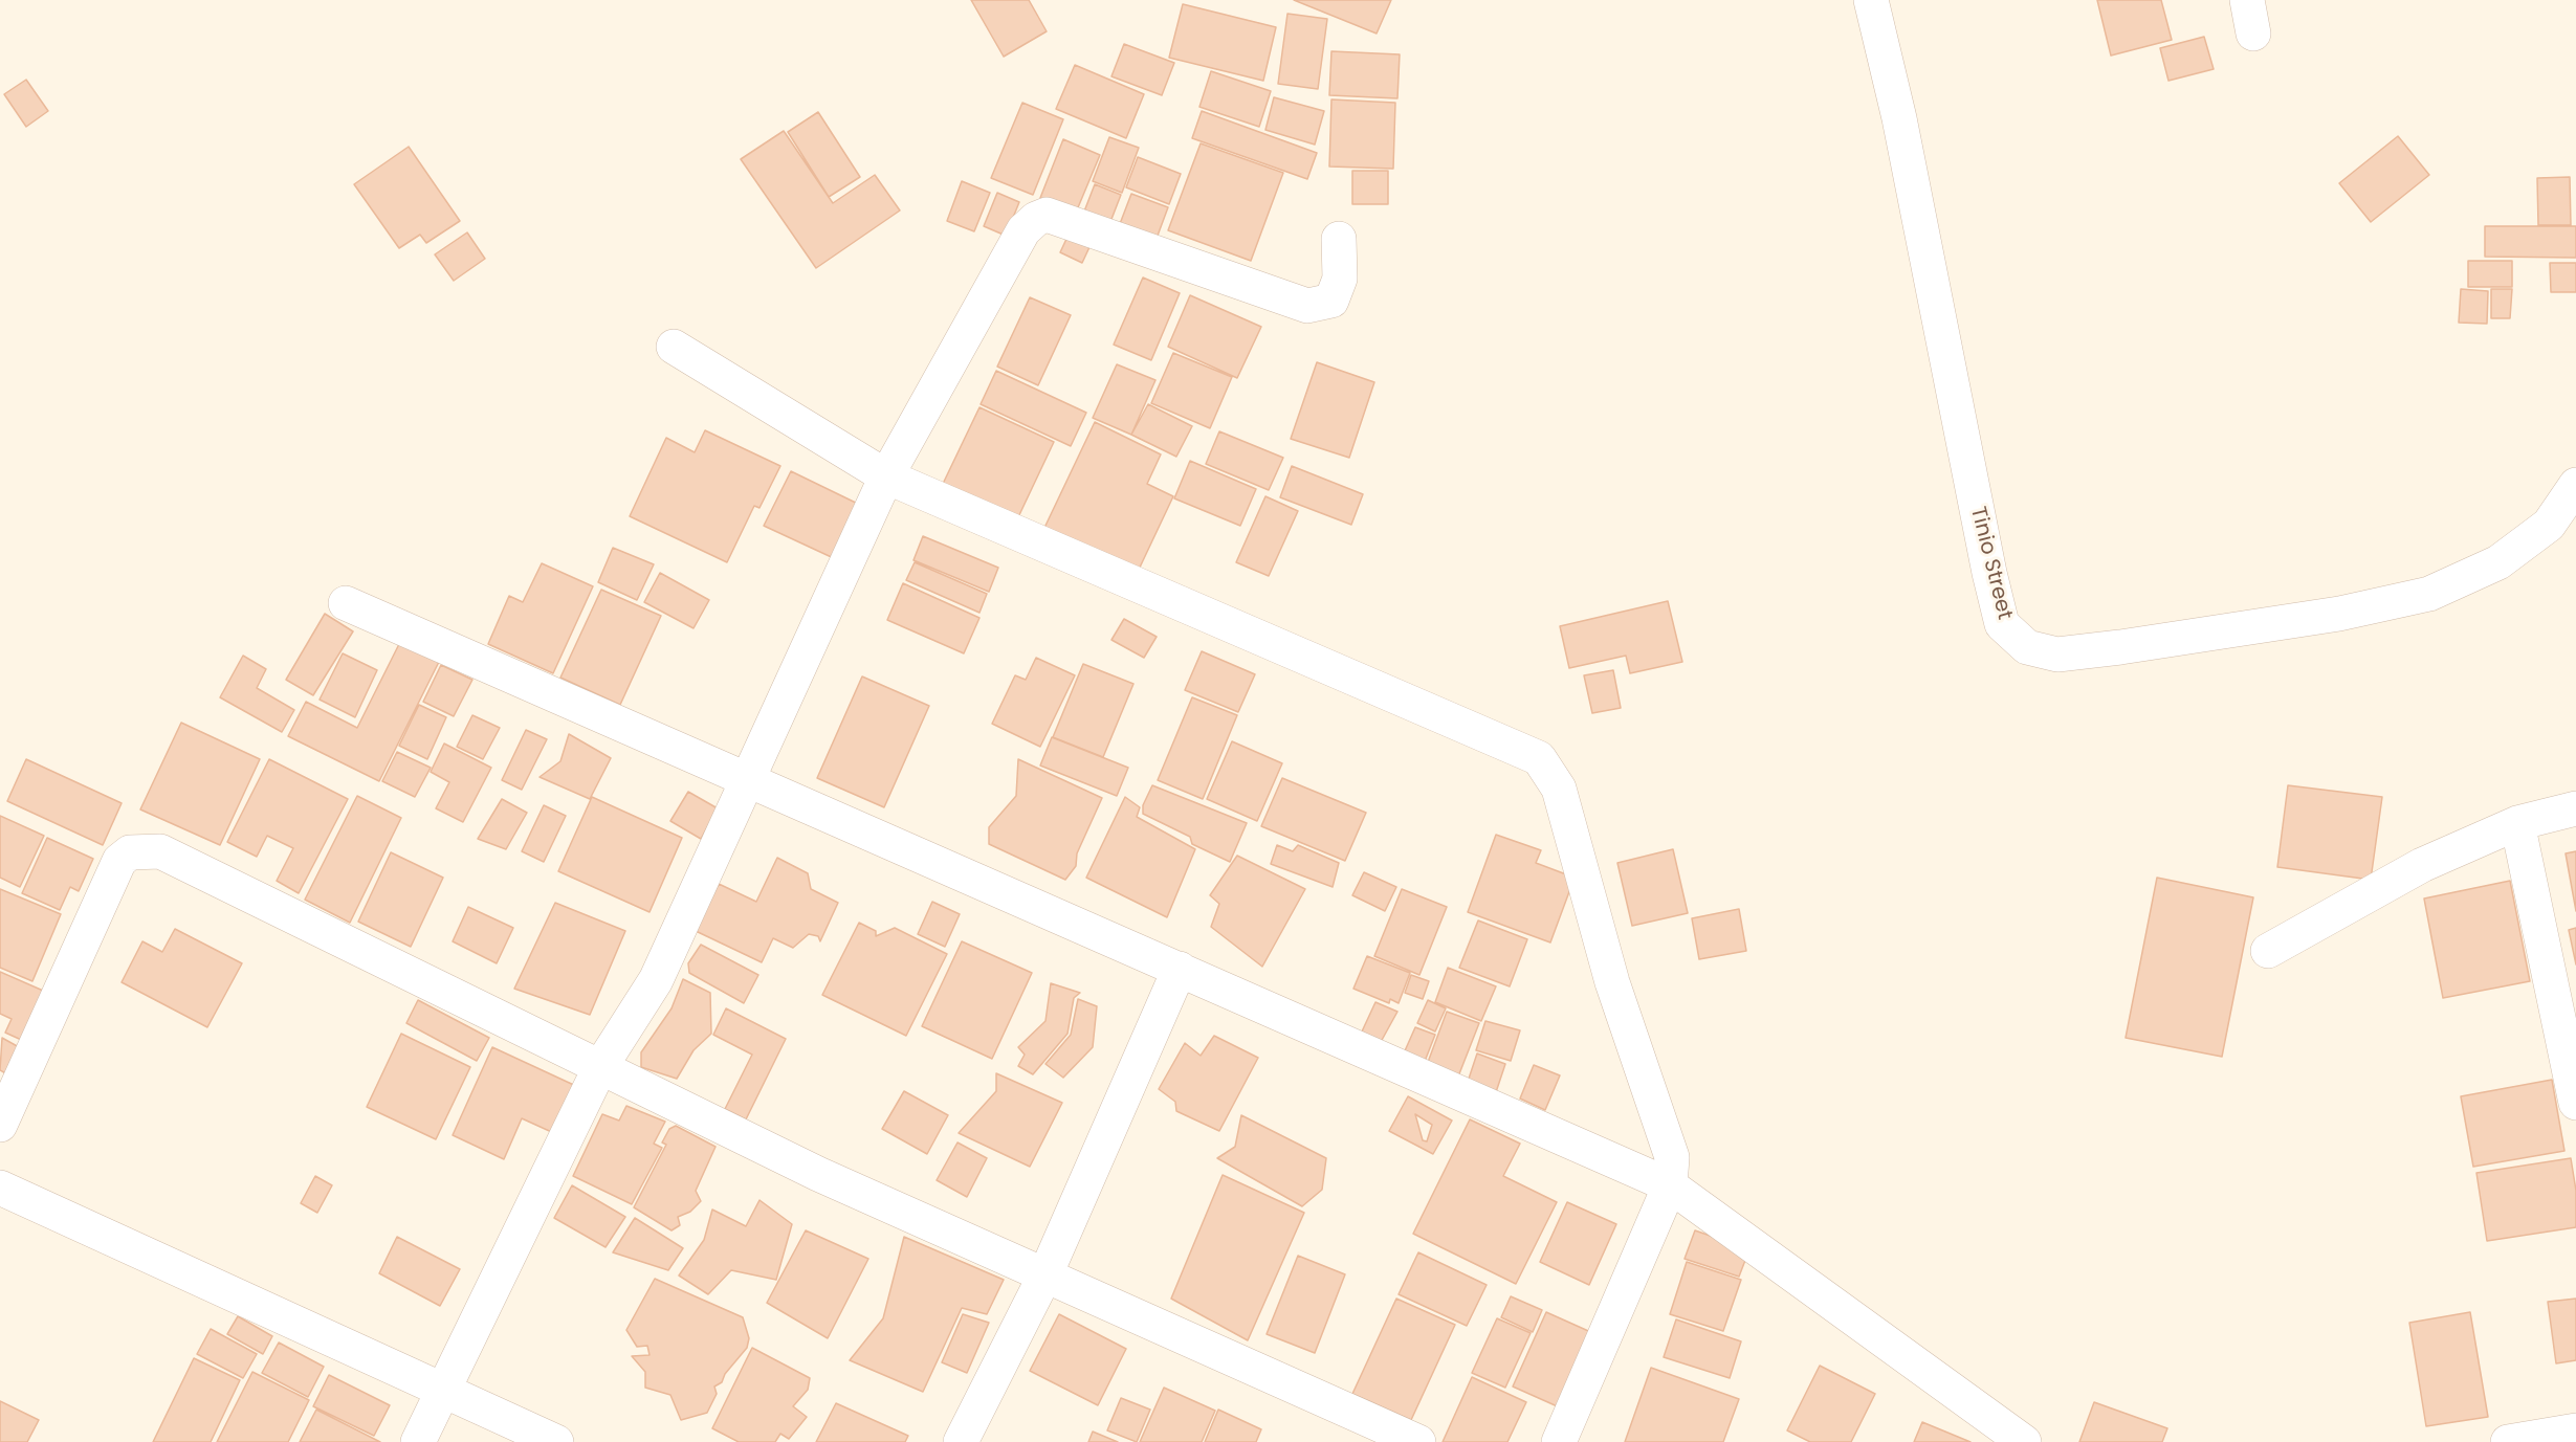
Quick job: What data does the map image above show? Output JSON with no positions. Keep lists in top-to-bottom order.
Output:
{
  "streets": {
    "street": ["Tinio Street"]
  }
}
